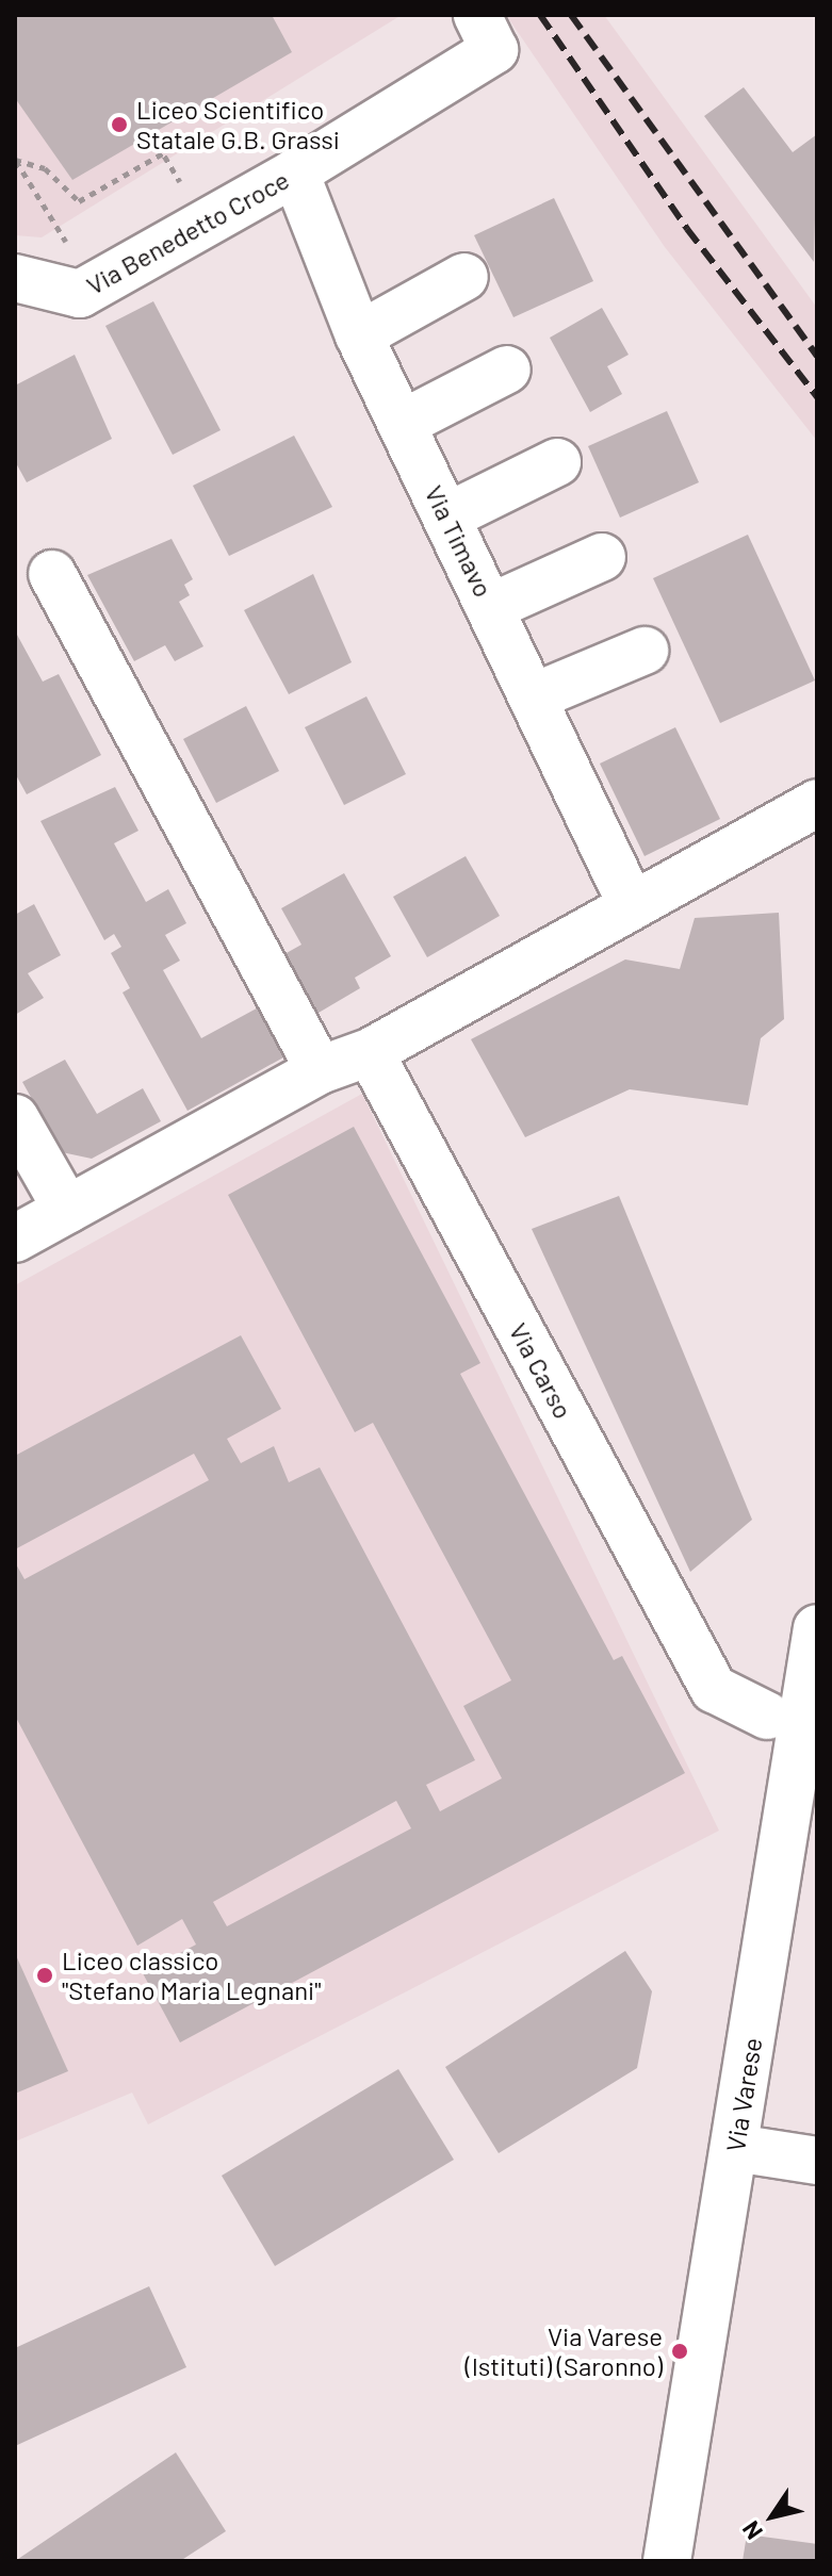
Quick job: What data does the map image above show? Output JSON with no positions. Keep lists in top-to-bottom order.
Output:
{
  "streets": {
    "street": [
      "Via Benedetto Croce",
      "Via Timavo",
      "Via Carso",
      "Via Varese"
    ]
  },
  "crossings": [
    ["Via Benedetto Croce", "Via Timavo"]
  ],
  "places": ["Liceo Scientifico Statale G.B. Grassi", "Liceo classico \"Stefano Maria Legnani\"", "Via Varese (Istituti) (Saronno)"],
  "north": "bottom left"
}
